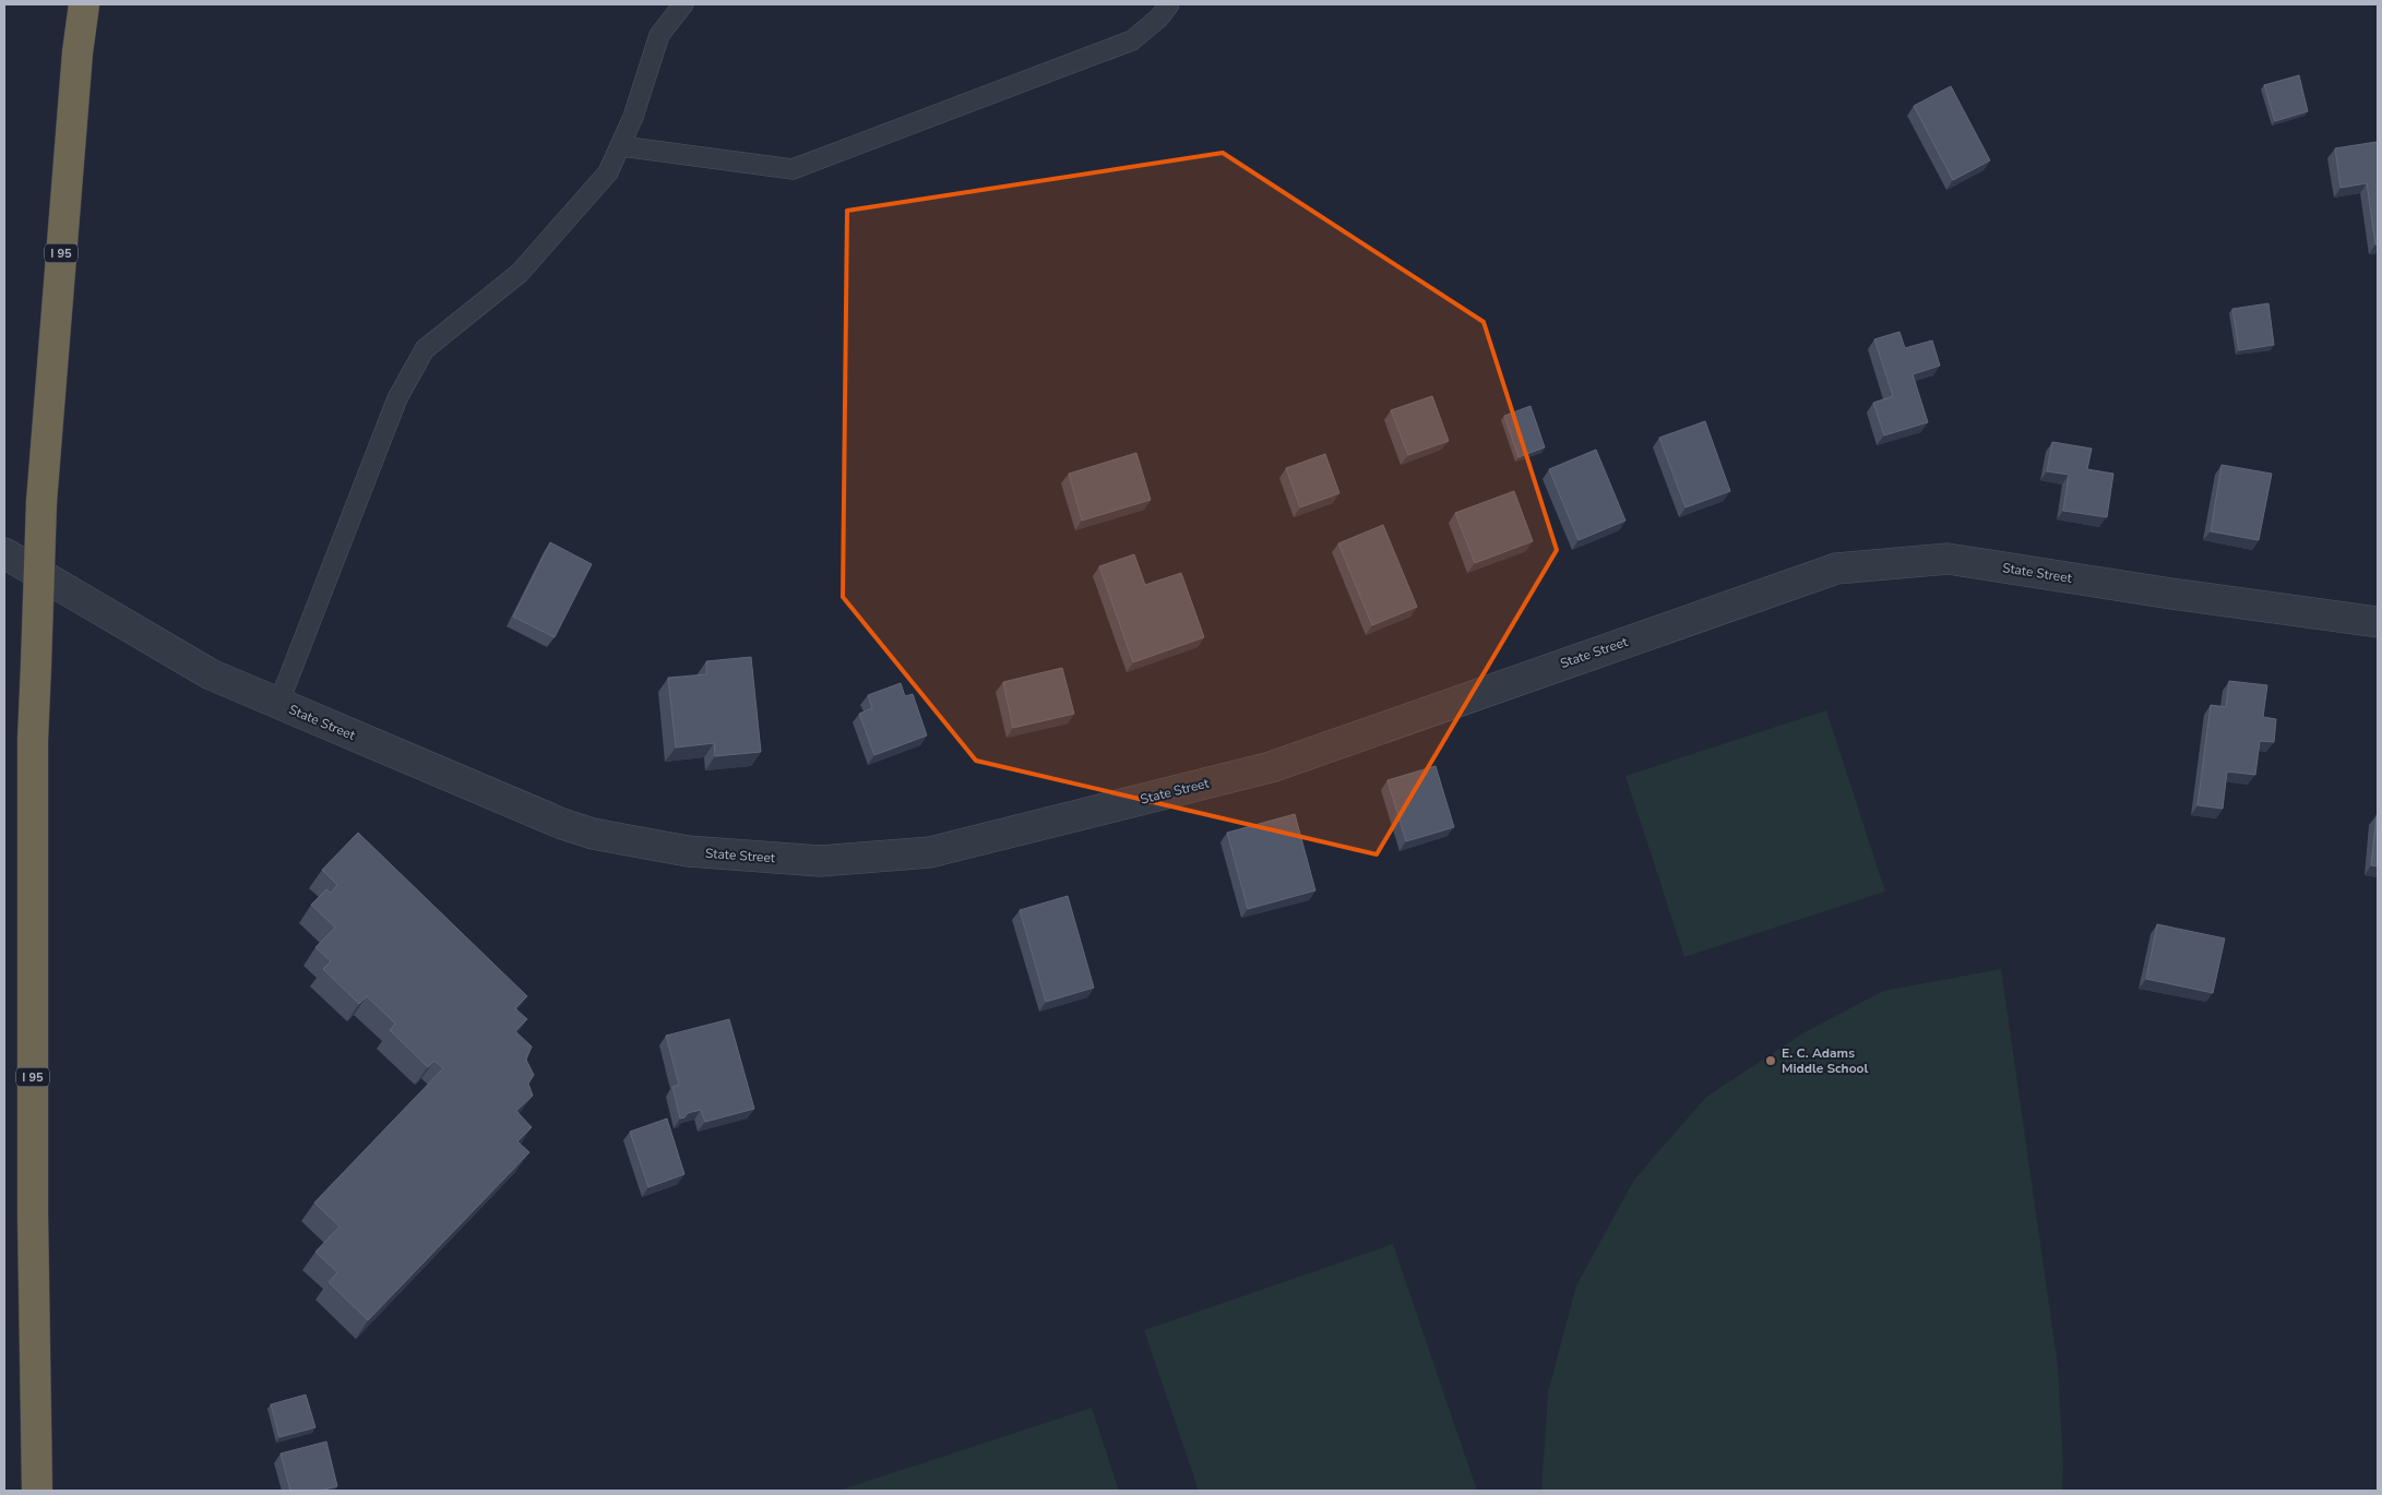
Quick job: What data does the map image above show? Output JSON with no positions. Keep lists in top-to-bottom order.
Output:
{
  "streets": {
    "highway": ["I 95"],
    "street": ["State Street"]
  },
  "places": ["E. C. Adams Middle School"]
}
